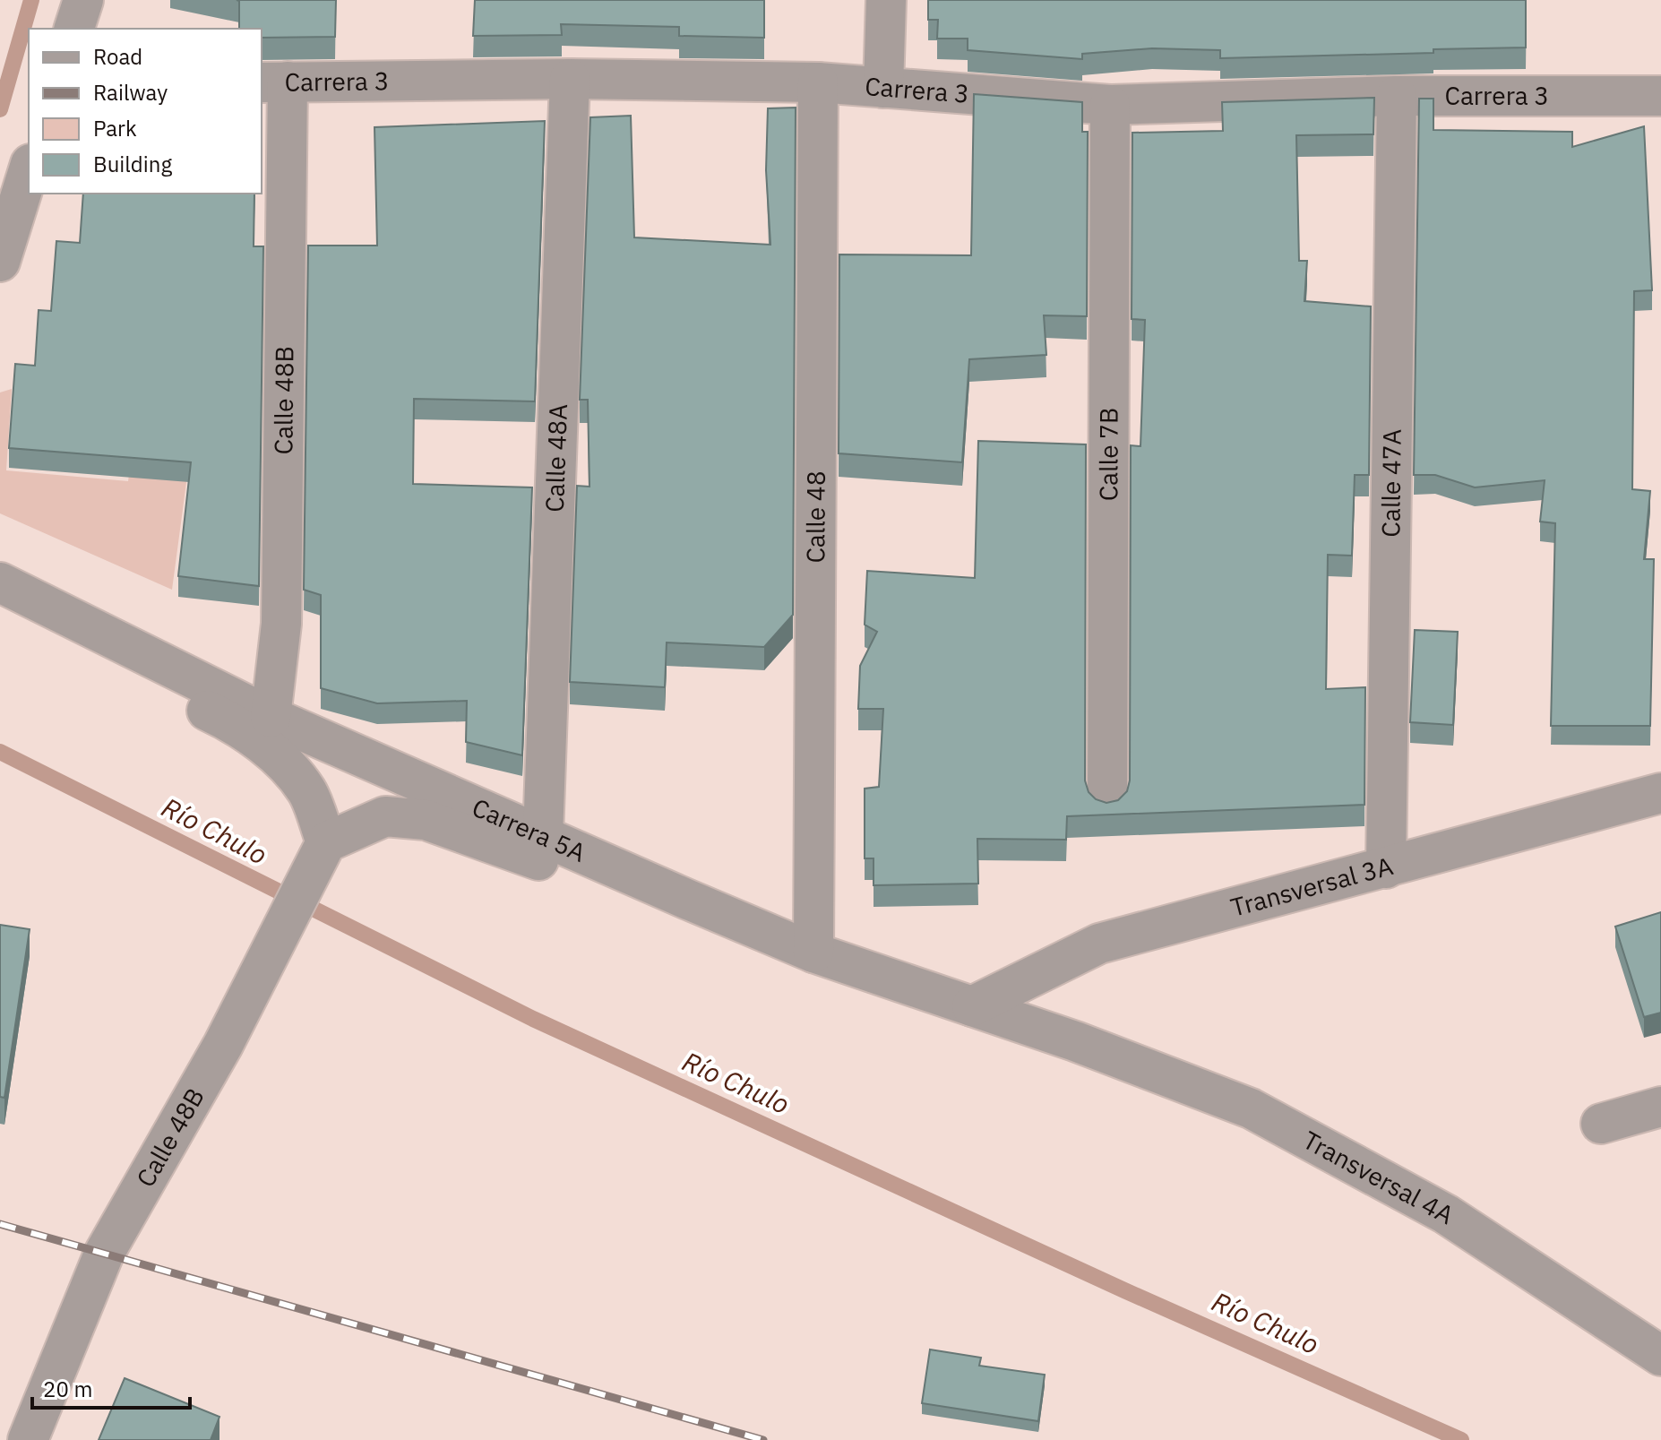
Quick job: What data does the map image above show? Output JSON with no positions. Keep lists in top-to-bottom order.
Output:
{
  "streets": {
    "street": [
      "Carrera 3",
      "Calle 48B",
      "Calle 7B",
      "Calle 48A",
      "Calle 47A",
      "Calle 48",
      "Carrera 5A",
      "Transversal 3A",
      "Transversal 4A"
    ]
  },
  "crossings": [
    ["Carrera 3", "Calle 48B"],
    ["Carrera 3", "Calle 7B"],
    ["Carrera 3", "Calle 48A"],
    ["Carrera 3", "Calle 47A"],
    ["Carrera 3", "Calle 48"],
    ["Calle 48B", "Carrera 5A"],
    ["Calle 48A", "Carrera 5A"],
    ["Calle 47A", "Transversal 3A"],
    ["Calle 48", "Carrera 5A"],
    ["Carrera 5A", "Transversal 3A"],
    ["Carrera 5A", "Transversal 4A"]
  ],
  "water": ["Río Chulo"],
  "legend": [
    "Road",
    "Railway",
    "Park",
    "Building"
  ],
  "scale_bar": "20 m"
}
